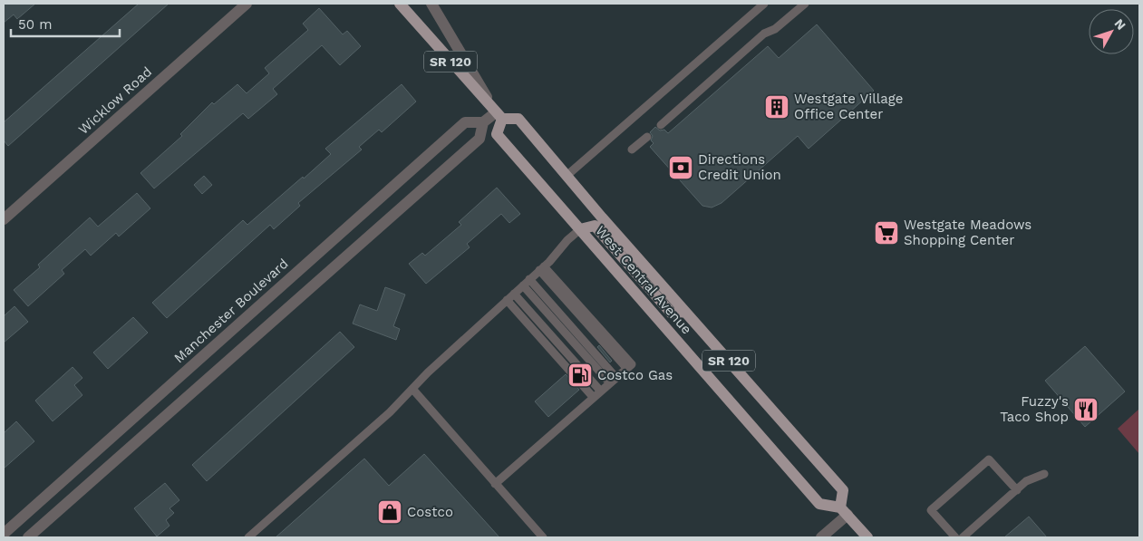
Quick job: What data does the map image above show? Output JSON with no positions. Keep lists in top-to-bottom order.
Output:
{
  "streets": {
    "main road": ["SR 120", "West Central Avenue"],
    "street": ["Wicklow Road", "Manchester Boulevard"]
  },
  "crossings": [
    ["SR 120", "West Central Avenue"],
    ["SR 120", "Manchester Boulevard"],
    ["West Central Avenue", "Manchester Boulevard"]
  ],
  "places": {
    "building": ["Westgate Village Office Center"],
    "bank": ["Directions Credit Union"],
    "supermarket": ["Westgate Meadows Shopping Center"],
    "fuel station": ["Costco Gas"],
    "restaurant": ["Fuzzy's Taco Shop"],
    "shop": ["Costco"]
  },
  "scale_bar": "50 m",
  "north": "top right"
}
